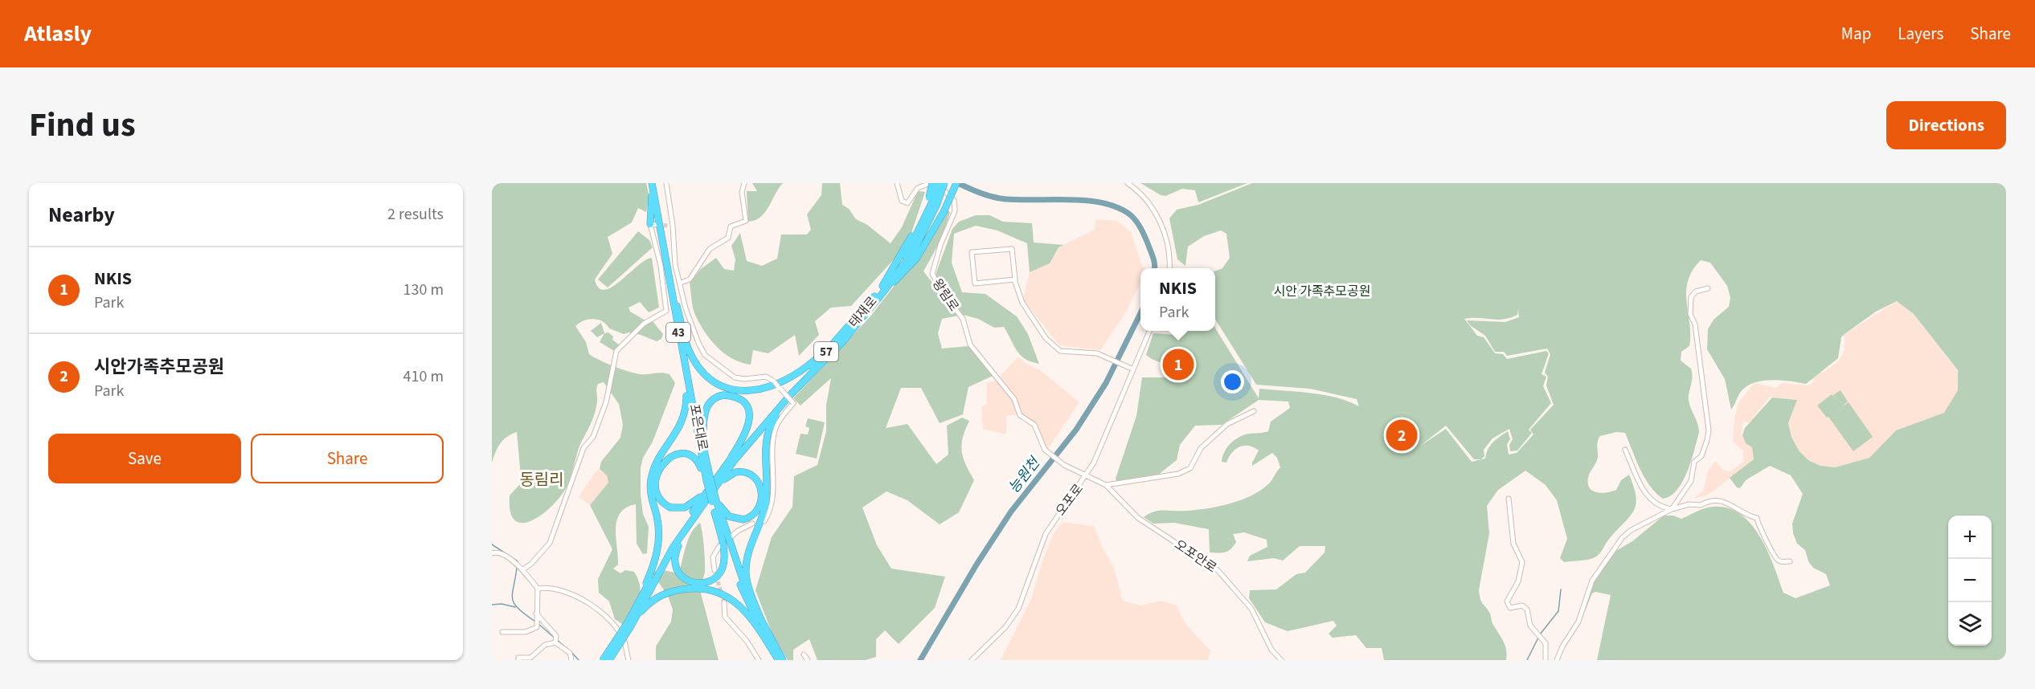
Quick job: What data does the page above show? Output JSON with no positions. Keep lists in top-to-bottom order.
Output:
{
  "streets": {
    "highway": [
      "태재로",
      "43",
      "57",
      "포은대로"
    ],
    "street": ["왕림로", "오포로", "오포안로"]
  },
  "crossings": [
    ["왕림로", "오포로"],
    ["왕림로", "오포안로"],
    ["태재로", "57"],
    ["43", "포은대로"],
    ["오포로", "오포안로"]
  ],
  "districts": ["동림리"],
  "water": ["능원천"],
  "parks": ["시안 가족추모공원"],
  "page": {
    "header": "Atlasly",
    "nav": ["Map", "Layers", "Share"],
    "title": "Find us",
    "buttons": [
      "Directions",
      ["Save", "Share"]
    ],
    "heading": ["Nearby", "2 results"],
    "list": [
      {
        "mark": "1",
        "name": "NKIS",
        "note": "Park",
        "value": "130 m"
      },
      {
        "mark": "2",
        "name": "시안가족추모공원",
        "note": "Park",
        "value": "410 m"
      }
    ],
    "popup": ["NKIS", "Park"],
    "pins": ["1", "2"],
    "map_buttons": ["+", "−"]
  }
}
